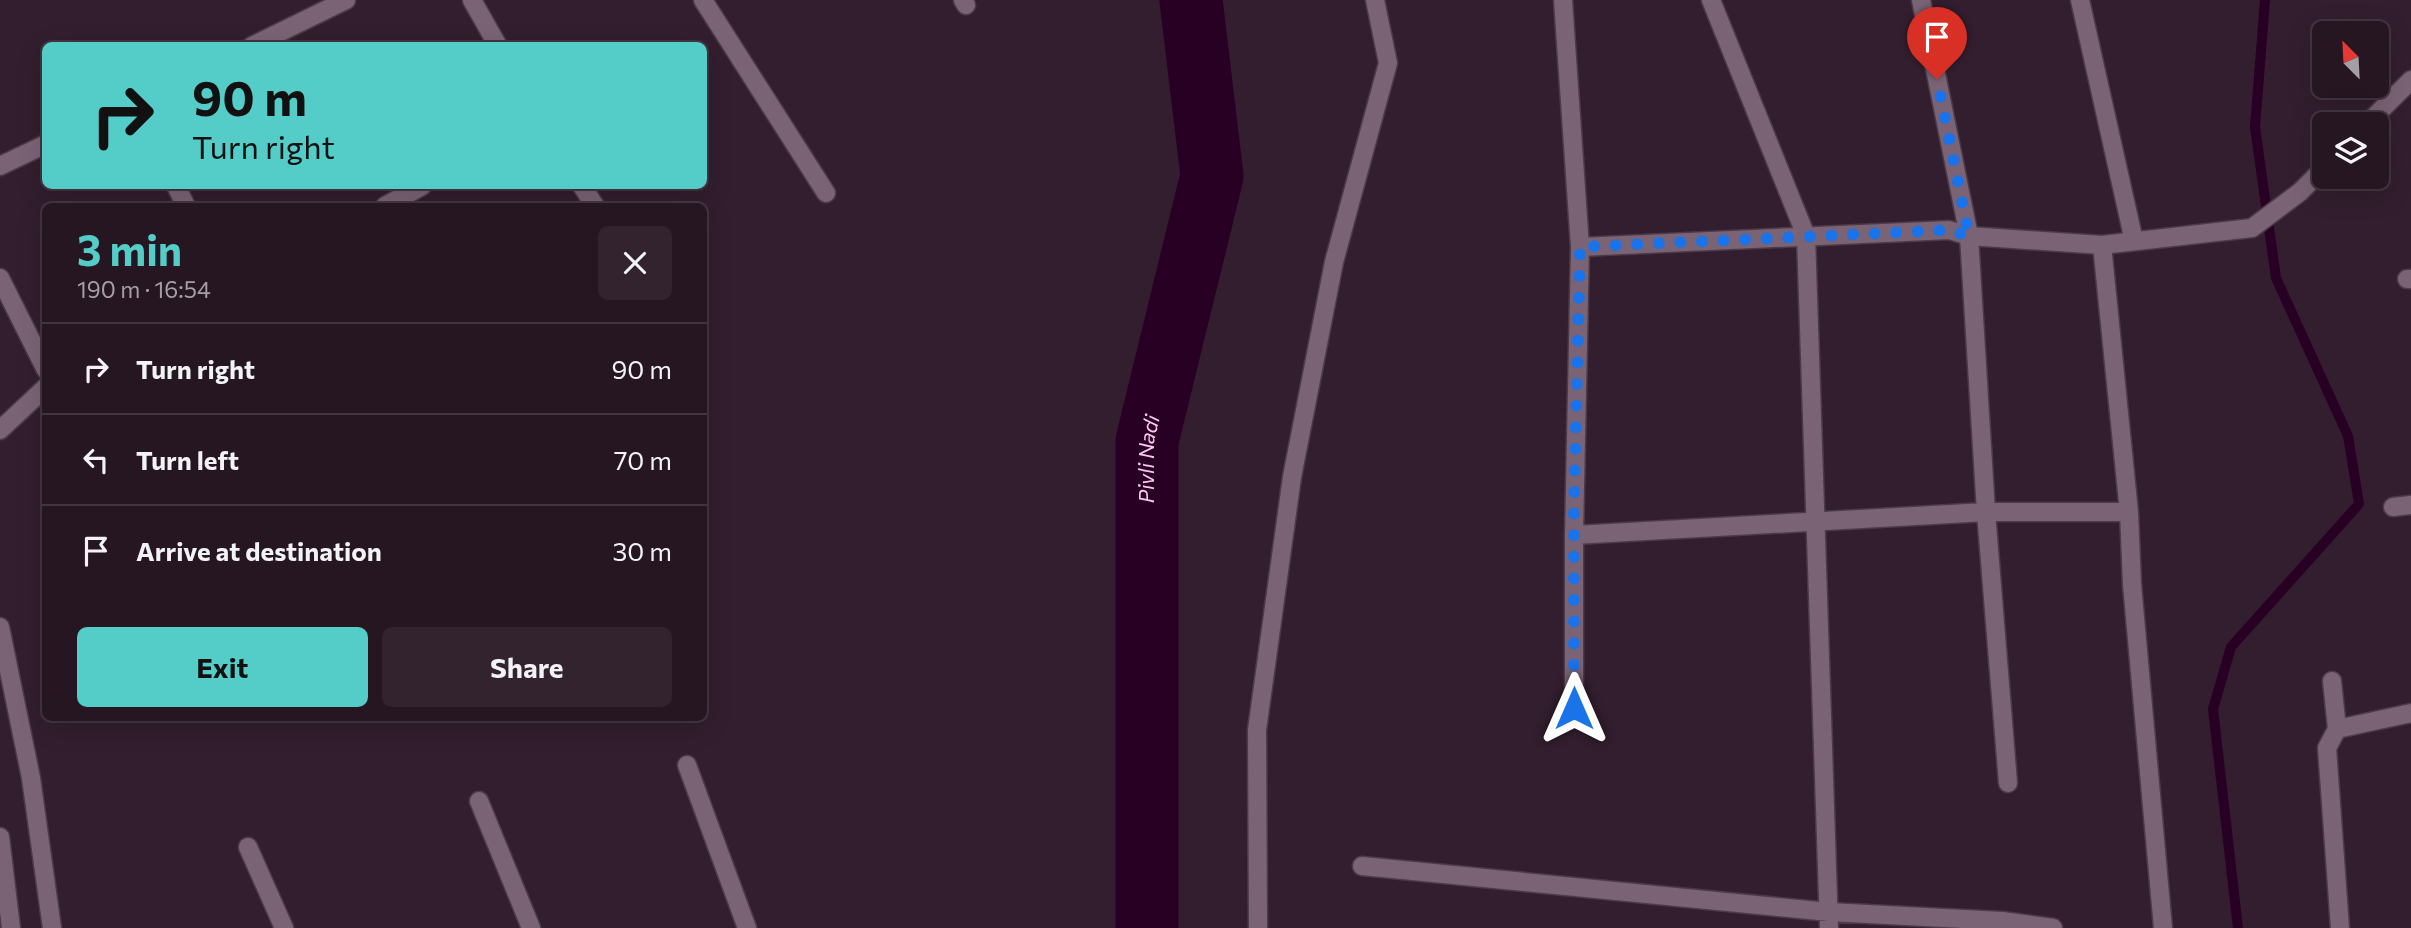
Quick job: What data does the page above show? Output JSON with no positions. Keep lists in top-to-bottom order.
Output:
{
  "water": ["Pivli Nadi"],
  "north": "top left",
  "page": {
    "turn": ["90 m", "Turn right"],
    "heading": ["3 min", "190 m · 16:54"],
    "list": [
      {
        "name": "Turn right",
        "value": "90 m"
      },
      {
        "name": "Turn left",
        "value": "70 m"
      },
      {
        "name": "Arrive at destination",
        "value": "30 m"
      }
    ],
    "buttons": ["Exit", "Share"]
  }
}
